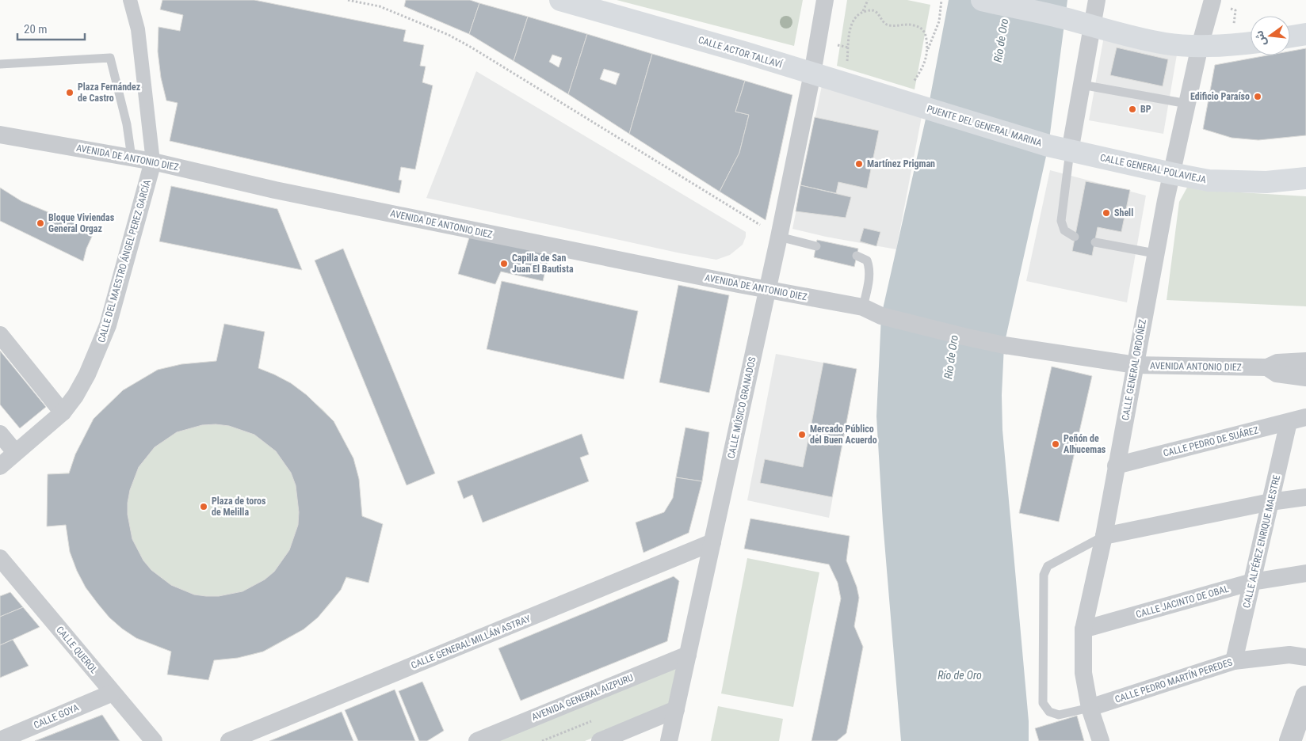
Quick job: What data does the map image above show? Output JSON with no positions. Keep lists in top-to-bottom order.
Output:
{
  "streets": {
    "main road": ["CALLE ACTOR TALLAVÍ", "PUENTE DEL GENERAL MARINA", "CALLE GENERAL POLAVIEJA"],
    "street": [
      "AVENIDA DE ANTONIO DIEZ",
      "CALLE DEL MAESTRO ÁNGEL PEREZ GARCÍA",
      "AVENIDA ANTONIO DIEZ",
      "CALLE GENERAL ORDOÑEZ",
      "CALLE MÚSICO GRANADOS",
      "CALLE PEDRO DE SUÁREZ",
      "CALLE ALFÉREZ ENRIQUE MAESTRE",
      "CALLE JACINTO DE OBAL",
      "CALLE GENERAL MILLÁN ASTRAY",
      "CALLE QUEROL",
      "CALLE PEDRO MARTÍN PEREDES",
      "AVENIDA GENERAL AIZPURU",
      "CALLE GOYA"
    ]
  },
  "crossings": [
    ["CALLE ACTOR TALLAVÍ", "PUENTE DEL GENERAL MARINA"],
    ["CALLE ACTOR TALLAVÍ", "CALLE MÚSICO GRANADOS"],
    ["PUENTE DEL GENERAL MARINA", "CALLE GENERAL POLAVIEJA"],
    ["AVENIDA DE ANTONIO DIEZ", "CALLE DEL MAESTRO ÁNGEL PEREZ GARCÍA"],
    ["AVENIDA DE ANTONIO DIEZ", "AVENIDA ANTONIO DIEZ"],
    ["AVENIDA DE ANTONIO DIEZ", "CALLE MÚSICO GRANADOS"],
    ["CALLE GENERAL POLAVIEJA", "CALLE GENERAL ORDOÑEZ"],
    ["AVENIDA ANTONIO DIEZ", "CALLE GENERAL ORDOÑEZ"],
    ["CALLE GENERAL ORDOÑEZ", "CALLE PEDRO DE SUÁREZ"],
    ["CALLE GENERAL ORDOÑEZ", "CALLE JACINTO DE OBAL"],
    ["CALLE GENERAL ORDOÑEZ", "CALLE PEDRO MARTÍN PEREDES"],
    ["CALLE MÚSICO GRANADOS", "CALLE GENERAL MILLÁN ASTRAY"],
    ["CALLE MÚSICO GRANADOS", "AVENIDA GENERAL AIZPURU"],
    ["CALLE PEDRO DE SUÁREZ", "CALLE ALFÉREZ ENRIQUE MAESTRE"],
    ["CALLE ALFÉREZ ENRIQUE MAESTRE", "CALLE JACINTO DE OBAL"],
    ["CALLE ALFÉREZ ENRIQUE MAESTRE", "CALLE PEDRO MARTÍN PEREDES"],
    ["CALLE QUEROL", "CALLE GOYA"]
  ],
  "water": ["Río de Oro"],
  "places": [
    "Plaza Fernández de Castro",
    "Edificio Paraíso",
    "BP",
    "Martínez Prigman",
    "Shell",
    "Bloque Viviendas General Orgaz",
    "Capilla de San Juan El Bautista",
    "Mercado Público del Buen Acuerdo",
    "Peñón de Alhucemas",
    "Plaza de toros de Melilla"
  ],
  "scale_bar": "20 m",
  "north": "left"
}
